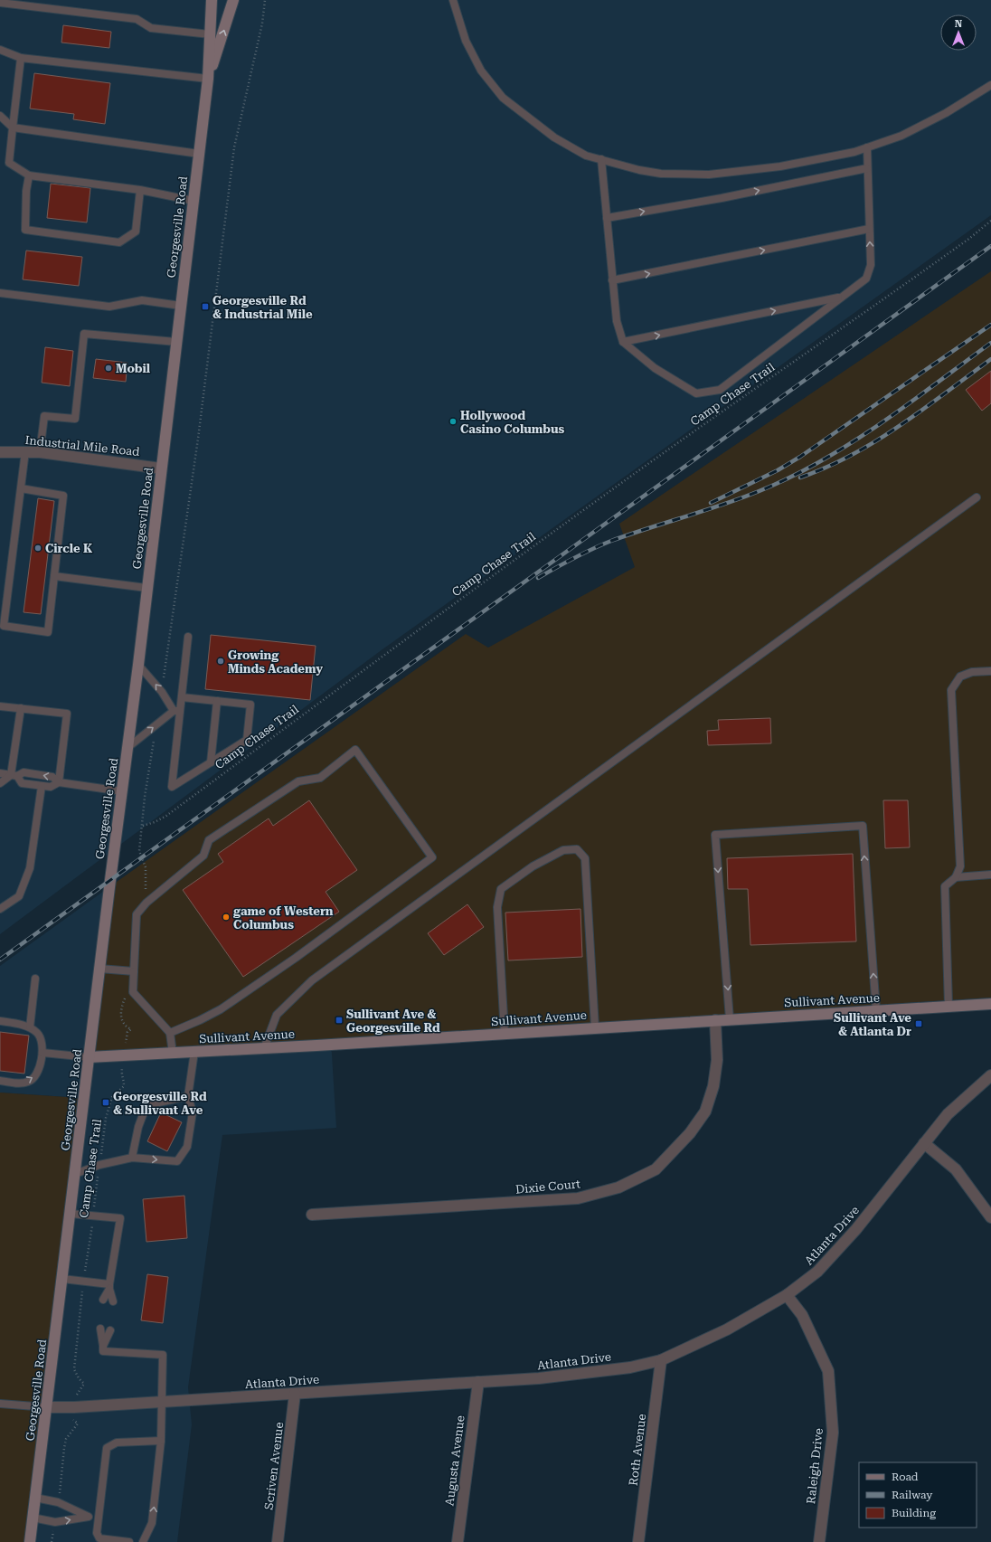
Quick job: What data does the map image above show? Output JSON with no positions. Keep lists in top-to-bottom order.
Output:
{
  "streets": {
    "main road": ["Georgesville Road", "Sullivant Avenue"],
    "street": [
      "Industrial Mile Road",
      "Dixie Court",
      "Atlanta Drive",
      "Roth Avenue",
      "Augusta Avenue",
      "Scriven Avenue",
      "Raleigh Drive"
    ],
    "path": ["Camp Chase Trail"]
  },
  "crossings": [
    ["Georgesville Road", "Industrial Mile Road"],
    ["Georgesville Road", "Sullivant Avenue"],
    ["Georgesville Road", "Atlanta Drive"],
    ["Camp Chase Trail", "Sullivant Avenue"],
    ["Camp Chase Trail", "Atlanta Drive"],
    ["Sullivant Avenue", "Dixie Court"],
    ["Atlanta Drive", "Roth Avenue"],
    ["Atlanta Drive", "Augusta Avenue"],
    ["Atlanta Drive", "Scriven Avenue"],
    ["Atlanta Drive", "Raleigh Drive"]
  ],
  "places": {
    "transit": [
      "Georgesville Rd & Industrial Mile",
      "Sullivant Ave & Georgesville Rd",
      "Sullivant Ave & Atlanta Dr",
      "Georgesville Rd & Sullivant Ave"
    ],
    "other": [
      "Mobil",
      "Hollywood Casino Columbus",
      "Circle K",
      "Growing Minds Academy",
      "game of Western Columbus"
    ]
  },
  "legend": ["Road", "Railway", "Building"],
  "north": "top"
}
